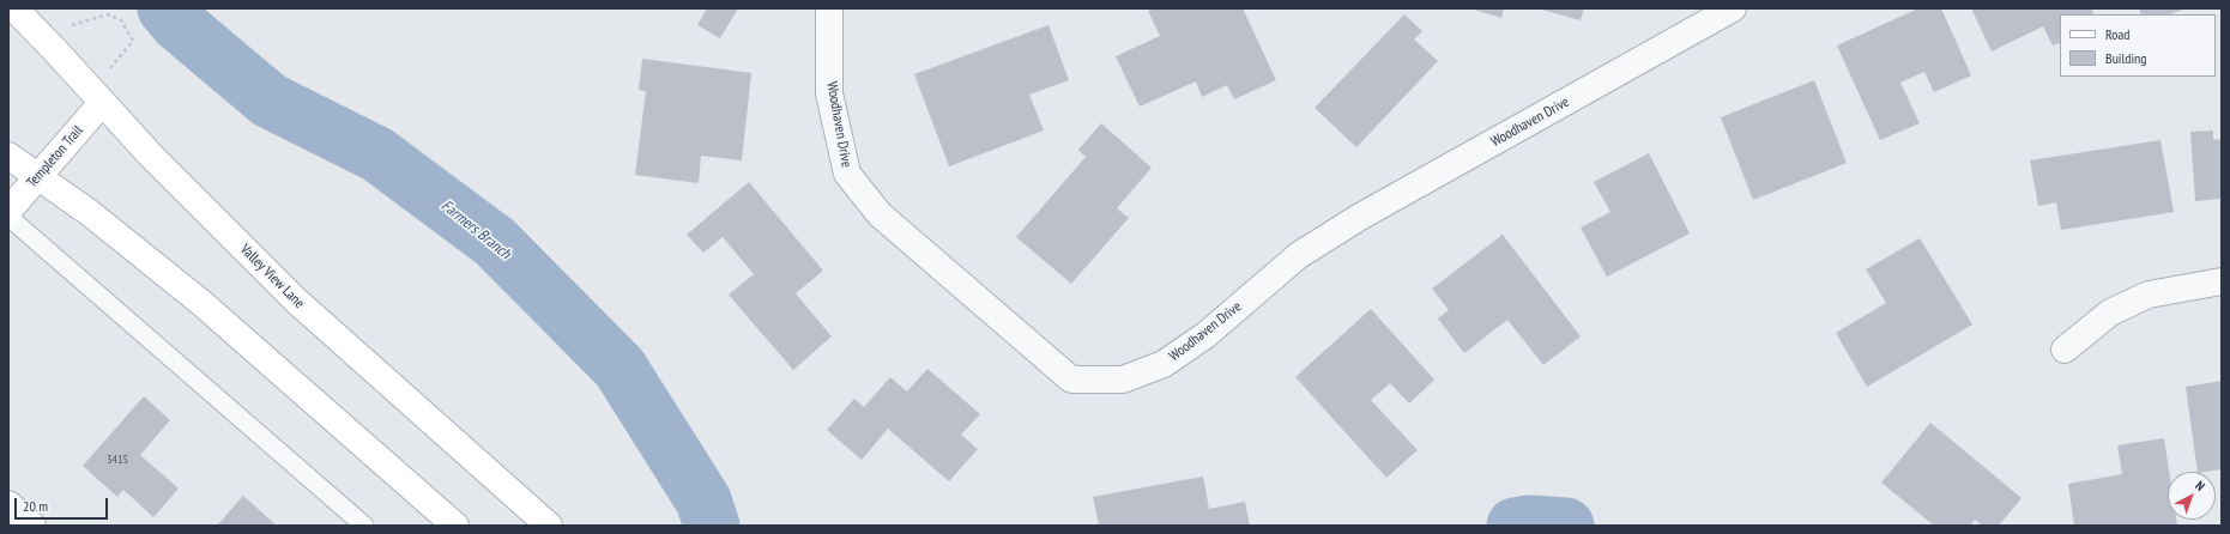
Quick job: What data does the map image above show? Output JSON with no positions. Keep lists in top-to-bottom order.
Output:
{
  "streets": {
    "main road": ["Templeton Trail", "Valley View Lane"],
    "street": ["Woodhaven Drive"]
  },
  "crossings": [
    ["Templeton Trail", "Valley View Lane"]
  ],
  "water": ["Farmers Branch"],
  "house_numbers": ["3415"],
  "legend": ["Road", "Building"],
  "scale_bar": "20 m",
  "north": "top right"
}
